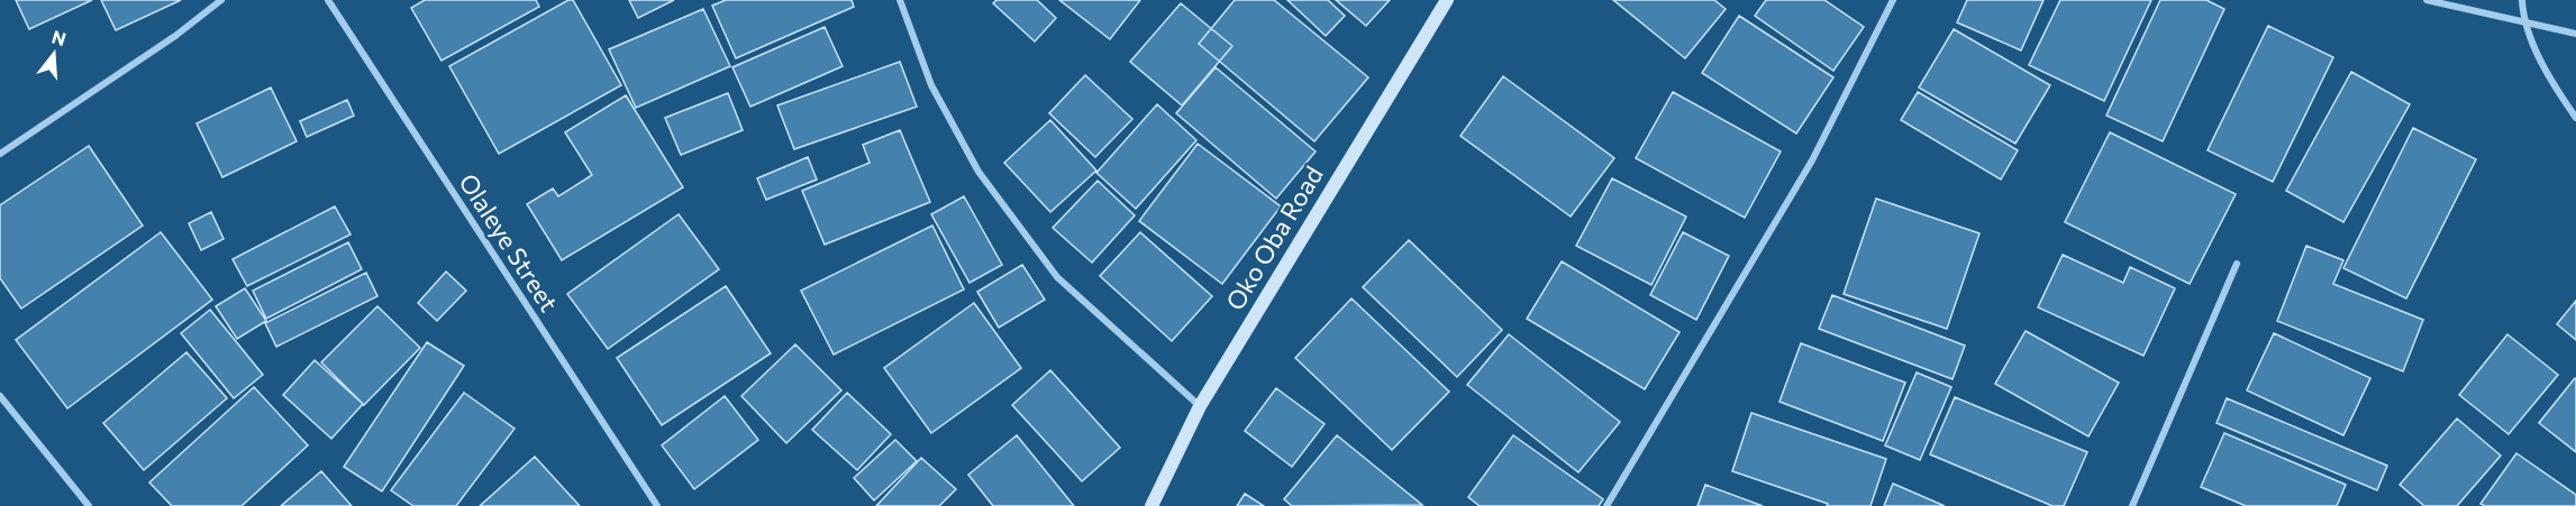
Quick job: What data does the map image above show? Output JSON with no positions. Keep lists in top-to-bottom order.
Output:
{
  "streets": {
    "street": ["Oko Oba Road", "Olaleye Street"]
  },
  "north": "top"
}
